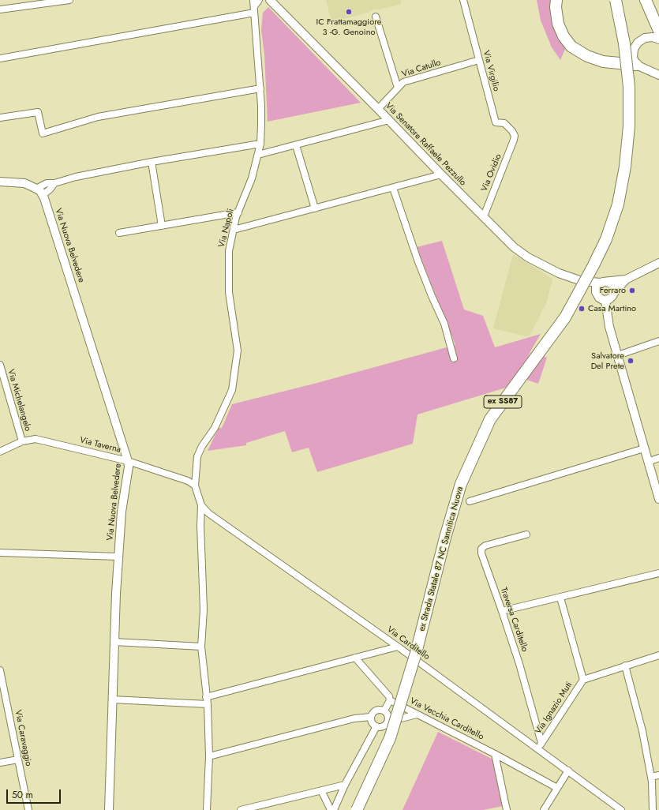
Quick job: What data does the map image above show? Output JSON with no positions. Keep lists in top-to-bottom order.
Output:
{
  "streets": {
    "highway": ["ex SS87", "ex Strada Statale 87 NC Sannitica Nuova"],
    "street": [
      "Via Catullo",
      "Via Virgilio",
      "Via Senatore Raffaele Pezzullo",
      "Via Ovidio",
      "Via Napoli",
      "Via Nuova Belvedere",
      "Via Michelangelo",
      "Via Taverna",
      "Traversa Carditello",
      "Via Carditello",
      "Via Ignazio Muti",
      "Via Vecchia Carditello",
      "Via Caravaggio"
    ]
  },
  "crossings": [
    ["Via Catullo", "Via Virgilio"],
    ["Via Catullo", "Via Senatore Raffaele Pezzullo"],
    ["Via Virgilio", "Via Ovidio"],
    ["Via Senatore Raffaele Pezzullo", "Via Ovidio"],
    ["Via Napoli", "Via Taverna"],
    ["Via Napoli", "Via Carditello"],
    ["Via Nuova Belvedere", "Via Taverna"],
    ["Via Michelangelo", "Via Taverna"],
    ["Via Taverna", "Via Carditello"],
    ["Traversa Carditello", "Via Ignazio Muti"],
    ["Via Carditello", "Via Ignazio Muti"]
  ],
  "places": [
    "IC Frattamaggiore 3 -G. Genoino",
    "Ferraro",
    "Casa Martino",
    "Salvatore Del Prete"
  ],
  "scale_bar": "50 m"
}
